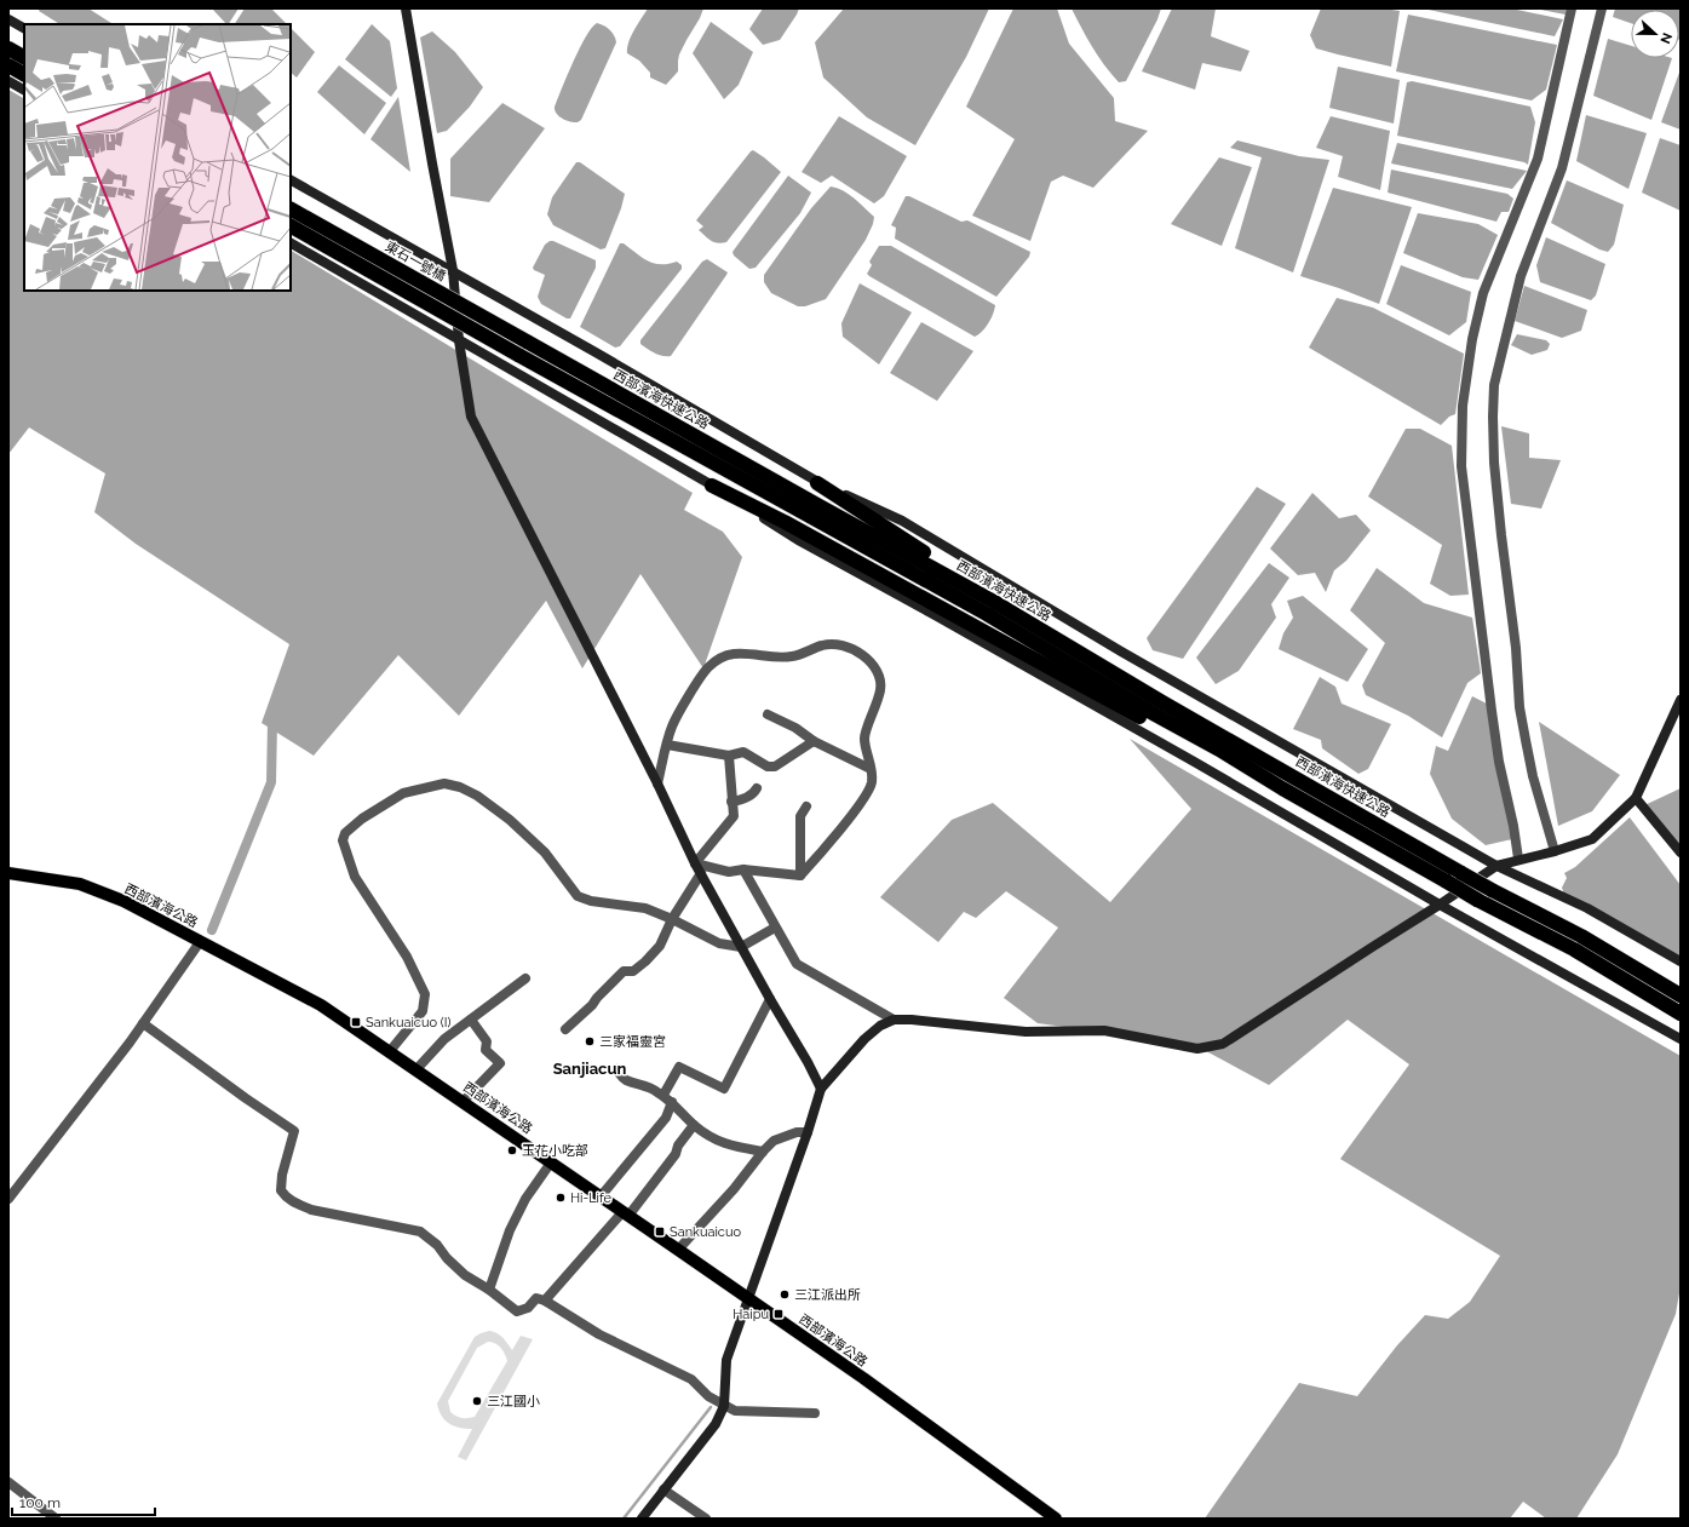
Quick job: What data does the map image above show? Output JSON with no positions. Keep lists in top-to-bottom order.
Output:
{
  "streets": {
    "highway": ["東石一號橋", "西部濱海快速公路"],
    "main road": ["西部濱海公路"]
  },
  "crossings": [
    ["東石一號橋", "西部濱海快速公路"]
  ],
  "districts": ["Sanjiacun"],
  "places": {
    "transit": ["Sankuaicuo (I)", "Sankuaicuo", "Haipu"],
    "other": [
      "三家福靈宮",
      "玉花小吃部",
      "Hi-Life",
      "三江派出所",
      "三江國小"
    ]
  },
  "scale_bar": "100 m",
  "north": "right"
}
